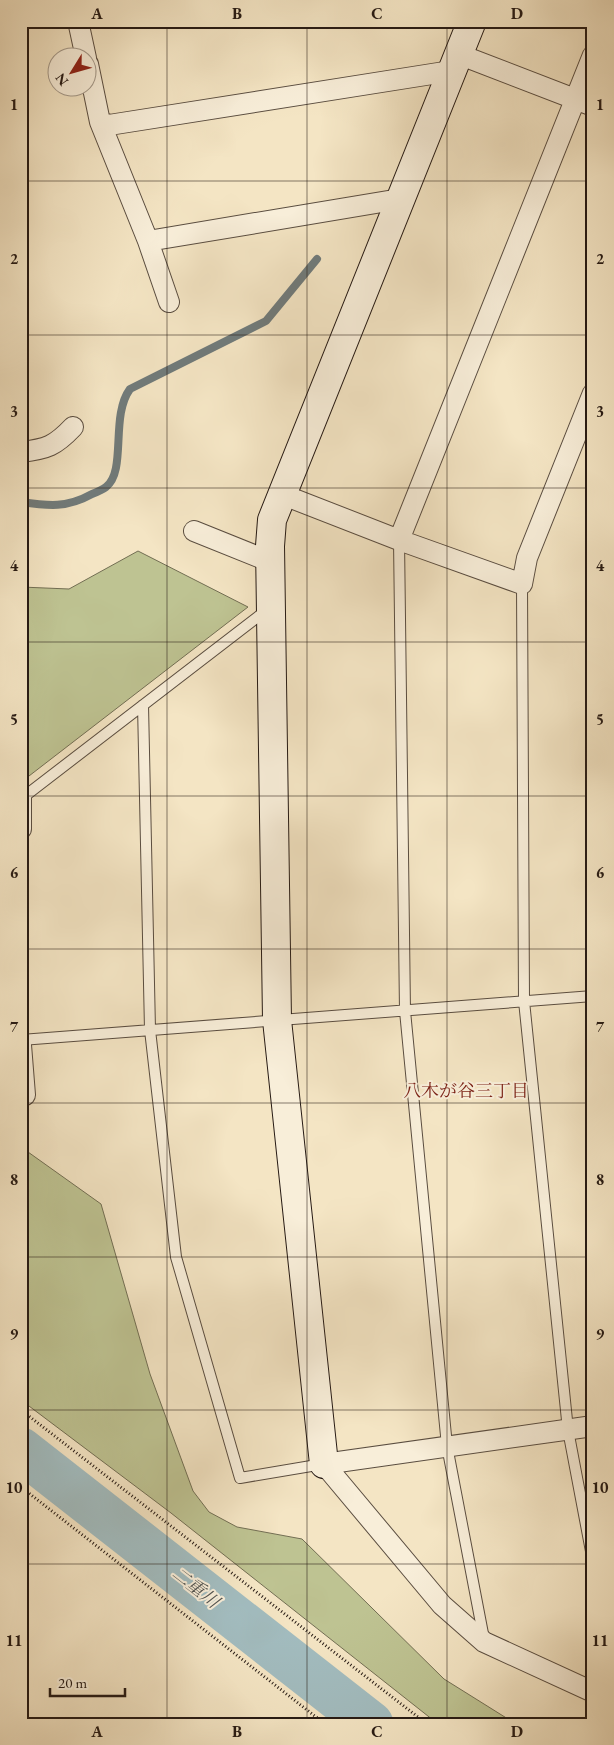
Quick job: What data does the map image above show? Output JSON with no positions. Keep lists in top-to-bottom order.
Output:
{
  "districts": ["八木が谷三丁目"],
  "water": ["二重川"],
  "scale_bar": "20 m",
  "north": "bottom left",
  "grid": {
    "columns": [
      "A",
      "B",
      "C",
      "D"
    ],
    "rows": [
      "1",
      "2",
      "3",
      "4",
      "5",
      "6",
      "7",
      "8",
      "9",
      "10",
      "11"
    ]
  }
}
